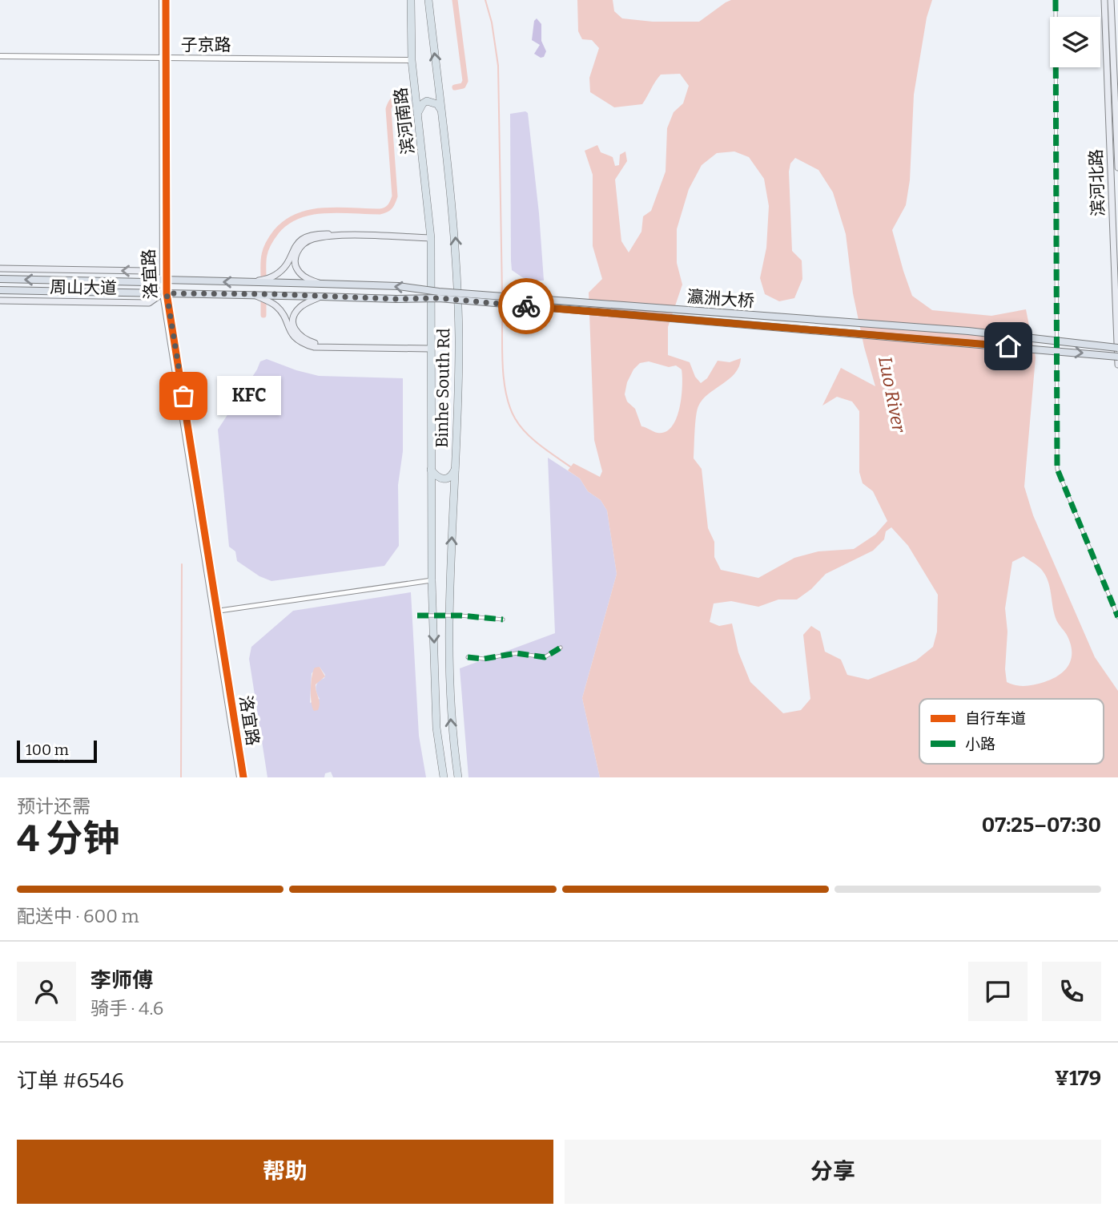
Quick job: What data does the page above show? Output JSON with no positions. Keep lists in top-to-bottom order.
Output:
{
  "streets": {
    "highway": ["滨河南路", "Binhe South Rd"],
    "main road": ["滨河北路", "周山大道", "瀛洲大桥"],
    "street": ["子京路", "洛宜路"]
  },
  "crossings": [
    ["子京路", "滨河南路"],
    ["子京路", "洛宜路"],
    ["滨河南路", "Binhe South Rd"],
    ["洛宜路", "周山大道"],
    ["周山大道", "瀛洲大桥"]
  ],
  "water": ["Luo River"],
  "places": ["KFC"],
  "legend": ["自行车道", "小路"],
  "scale_bar": "100 m",
  "page": {
    "bubble": "KFC",
    "scale": "100 m",
    "heading": ["4 分钟", "预计还需", "07:25–07:30"],
    "panel": [
      "李师傅",
      "骑手 · 4.6",
      "订单 #6546",
      "¥179"
    ],
    "bar": "配送中 · 600 m",
    "buttons": ["帮助", "分享"]
  }
}
